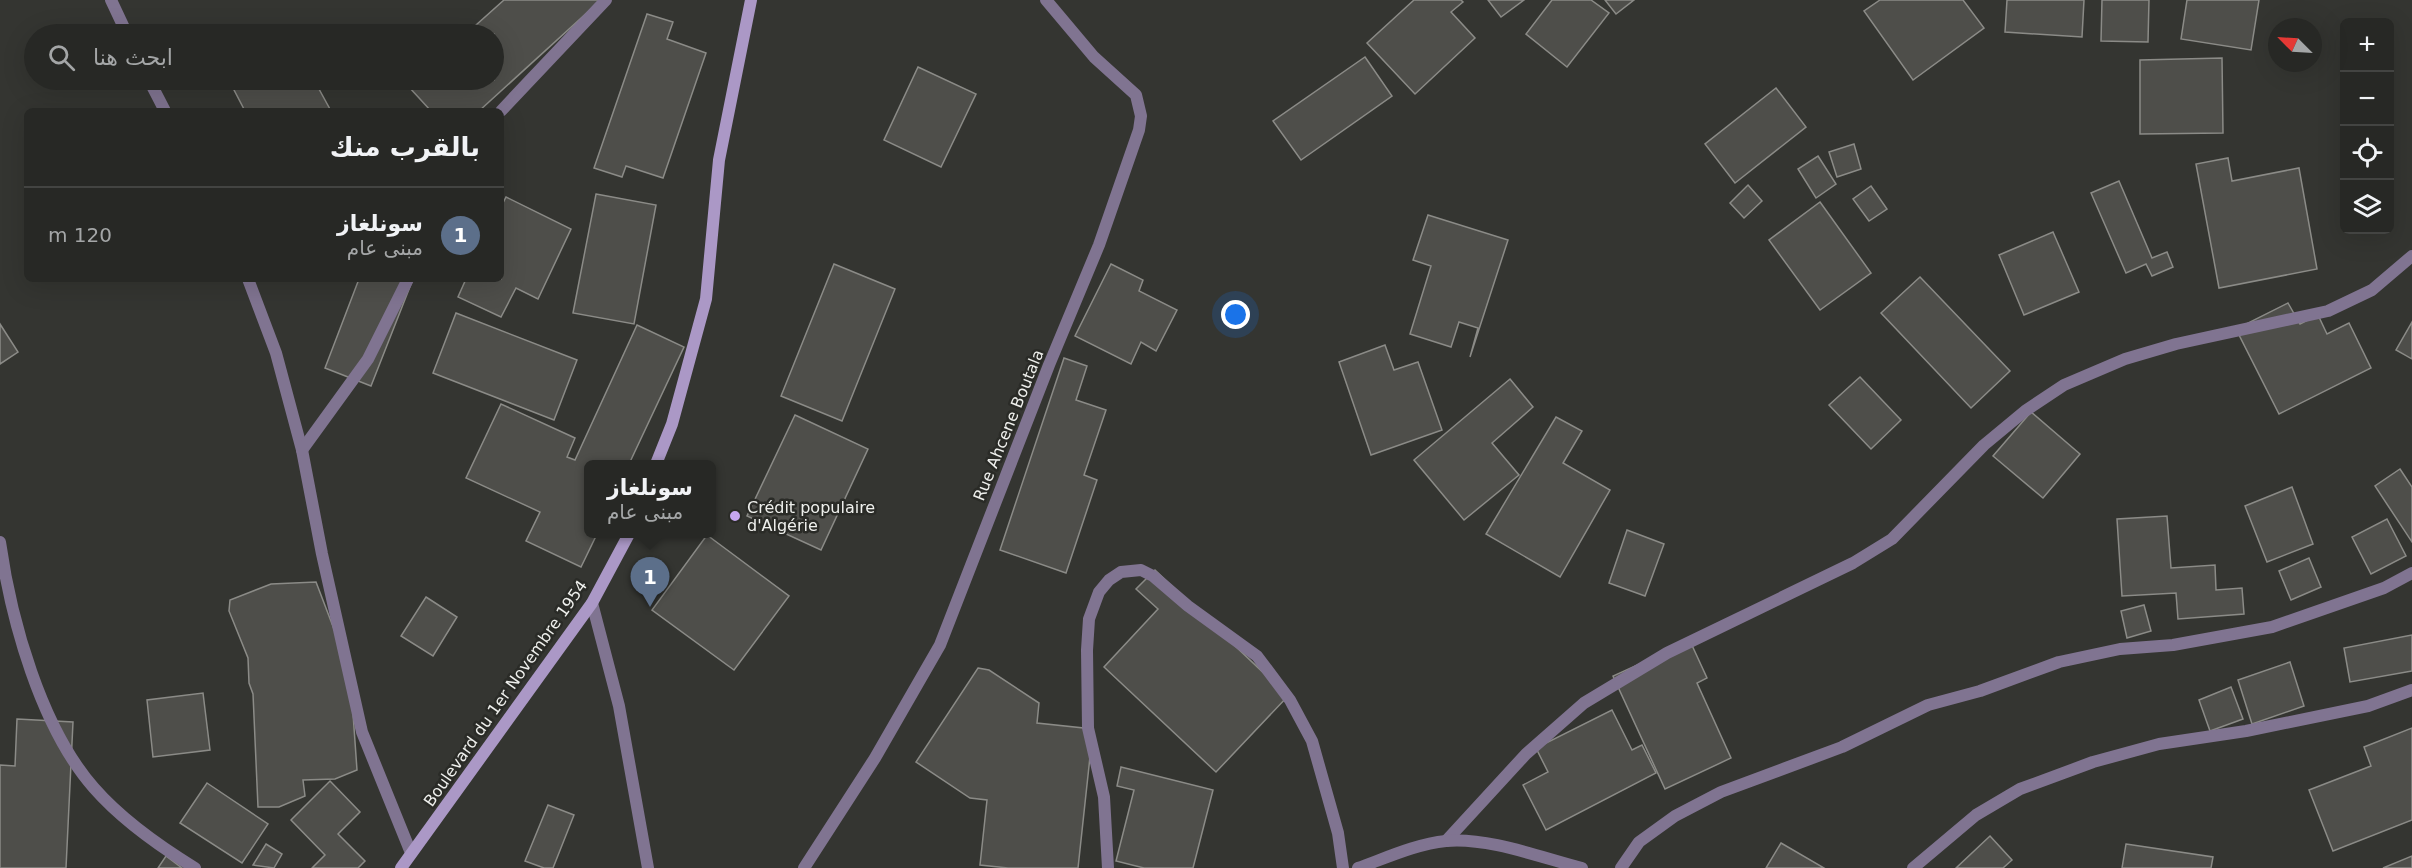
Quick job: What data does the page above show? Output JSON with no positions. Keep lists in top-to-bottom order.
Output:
{
  "streets": {
    "main road": ["Boulevard du 1er Novembre 1954"],
    "street": ["Rue Ahcene Boutala"]
  },
  "places": ["Crédit populaire d'Algérie"],
  "north": "top left",
  "page": {
    "map_buttons": ["+", "−"],
    "search": "ابحث هنا",
    "heading": "بالقرب منك",
    "list": [
      {
        "mark": "1",
        "name": "سونلغاز",
        "note": "مبنى عام",
        "value": "120 m"
      }
    ],
    "popup": ["سونلغاز", "مبنى عام"],
    "pins": "1"
  }
}
